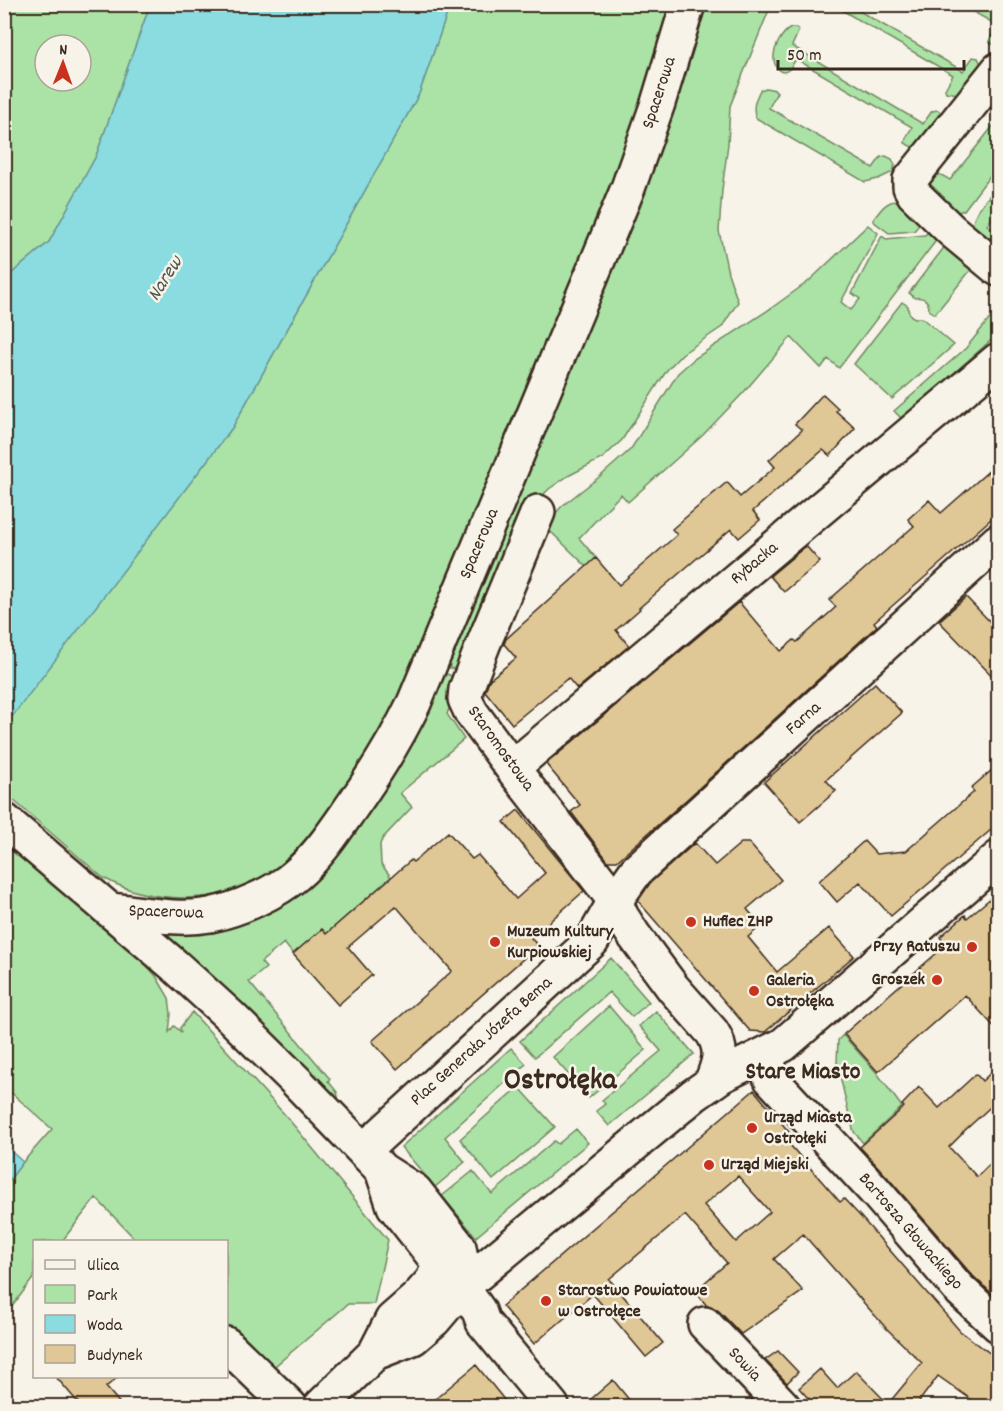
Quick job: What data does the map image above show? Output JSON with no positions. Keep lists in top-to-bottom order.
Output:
{
  "streets": {
    "street": [
      "Spacerowa",
      "Rybacka",
      "Farna",
      "Staromostowa",
      "Plac Generała Józefa Bema",
      "Bartosza Głowackiego",
      "Sowia"
    ]
  },
  "crossings": [
    ["Rybacka", "Staromostowa"],
    ["Farna", "Staromostowa"],
    ["Farna", "Plac Generała Józefa Bema"],
    ["Staromostowa", "Plac Generała Józefa Bema"]
  ],
  "districts": ["Stare Miasto", "Ostrołęka"],
  "water": ["Narew"],
  "places": [
    "Hufiec ZHP",
    "Muzeum Kultury Kurpiowskiej",
    "Przy Ratuszu",
    "Groszek",
    "Galeria Ostrołęka",
    "Urząd Miasta Ostrołęki",
    "Urząd Miejski",
    "Starostwo Powiatowe w Ostrołęce"
  ],
  "legend": [
    "Ulica",
    "Park",
    "Woda",
    "Budynek"
  ],
  "scale_bar": "50 m",
  "north": "top"
}
